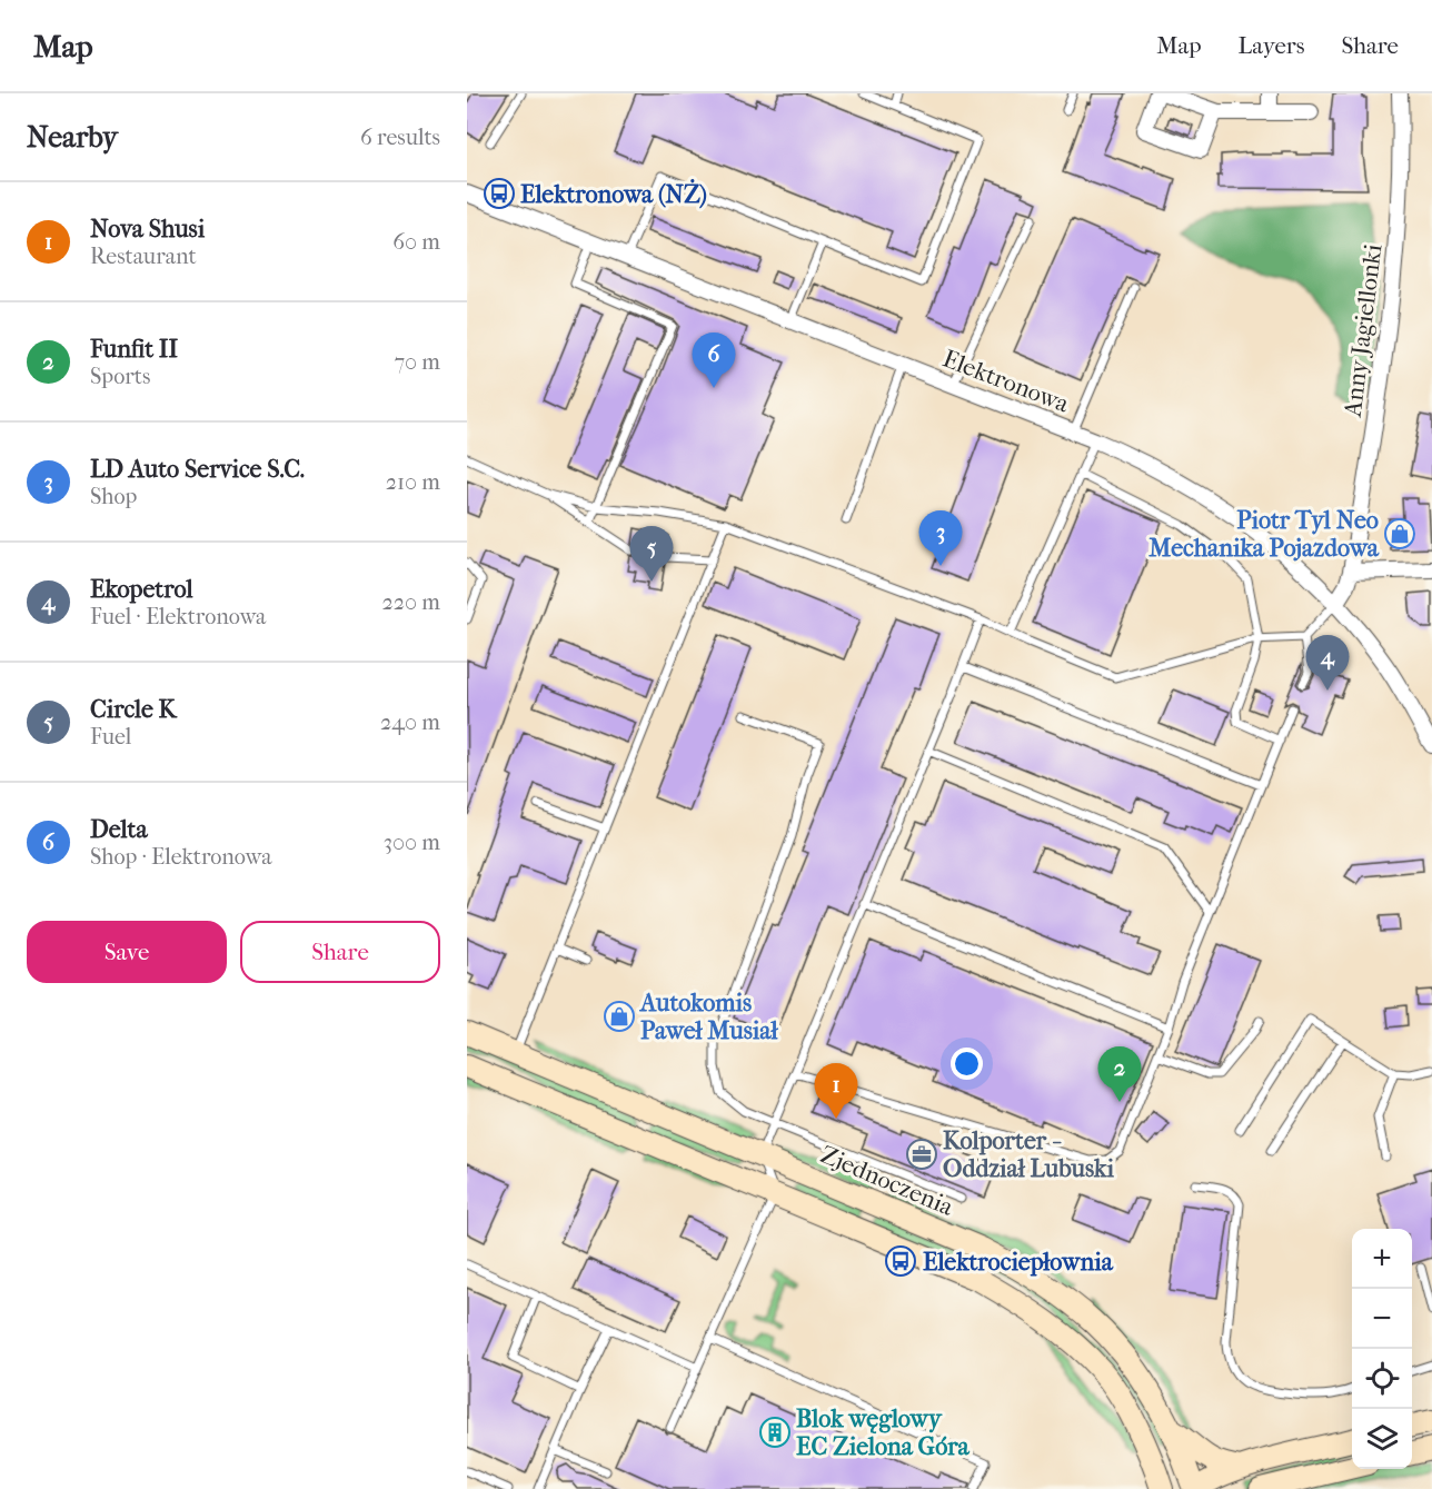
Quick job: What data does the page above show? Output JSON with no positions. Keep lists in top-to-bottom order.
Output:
{
  "streets": {
    "main road": ["Zjednoczenia"],
    "street": ["Anny Jagiellonki", "Elektronowa"]
  },
  "crossings": [
    ["Anny Jagiellonki", "Elektronowa"]
  ],
  "places": {
    "bus stop": ["Elektronowa (NŻ)", "Elektrociepłownia"],
    "shop": ["Piotr Tyl Neo Mechanika Pojazdowa", "Autokomis Paweł Musiał"],
    "office": ["Kolporter - Oddział Lubuski"],
    "building": ["Blok węglowy EC Zielona Góra"]
  },
  "page": {
    "header": "Map",
    "nav": ["Map", "Layers", "Share"],
    "heading": ["Nearby", "6 results"],
    "list": [
      {
        "mark": "1",
        "name": "Nova Shusi",
        "note": "Restaurant",
        "value": "60 m"
      },
      {
        "mark": "2",
        "name": "Funfit II",
        "note": "Sports",
        "value": "70 m"
      },
      {
        "mark": "3",
        "name": "LD Auto Service S.C.",
        "note": "Shop",
        "value": "210 m"
      },
      {
        "mark": "4",
        "name": "Ekopetrol",
        "note": "Fuel · Elektronowa",
        "value": "220 m"
      },
      {
        "mark": "5",
        "name": "Circle K",
        "note": "Fuel",
        "value": "240 m"
      },
      {
        "mark": "6",
        "name": "Delta",
        "note": "Shop · Elektronowa",
        "value": "300 m"
      }
    ],
    "pins": [
      "6",
      "3",
      "5",
      "4",
      "2",
      "1"
    ],
    "buttons": ["Save", "Share"],
    "map_buttons": ["+", "−"]
  }
}
